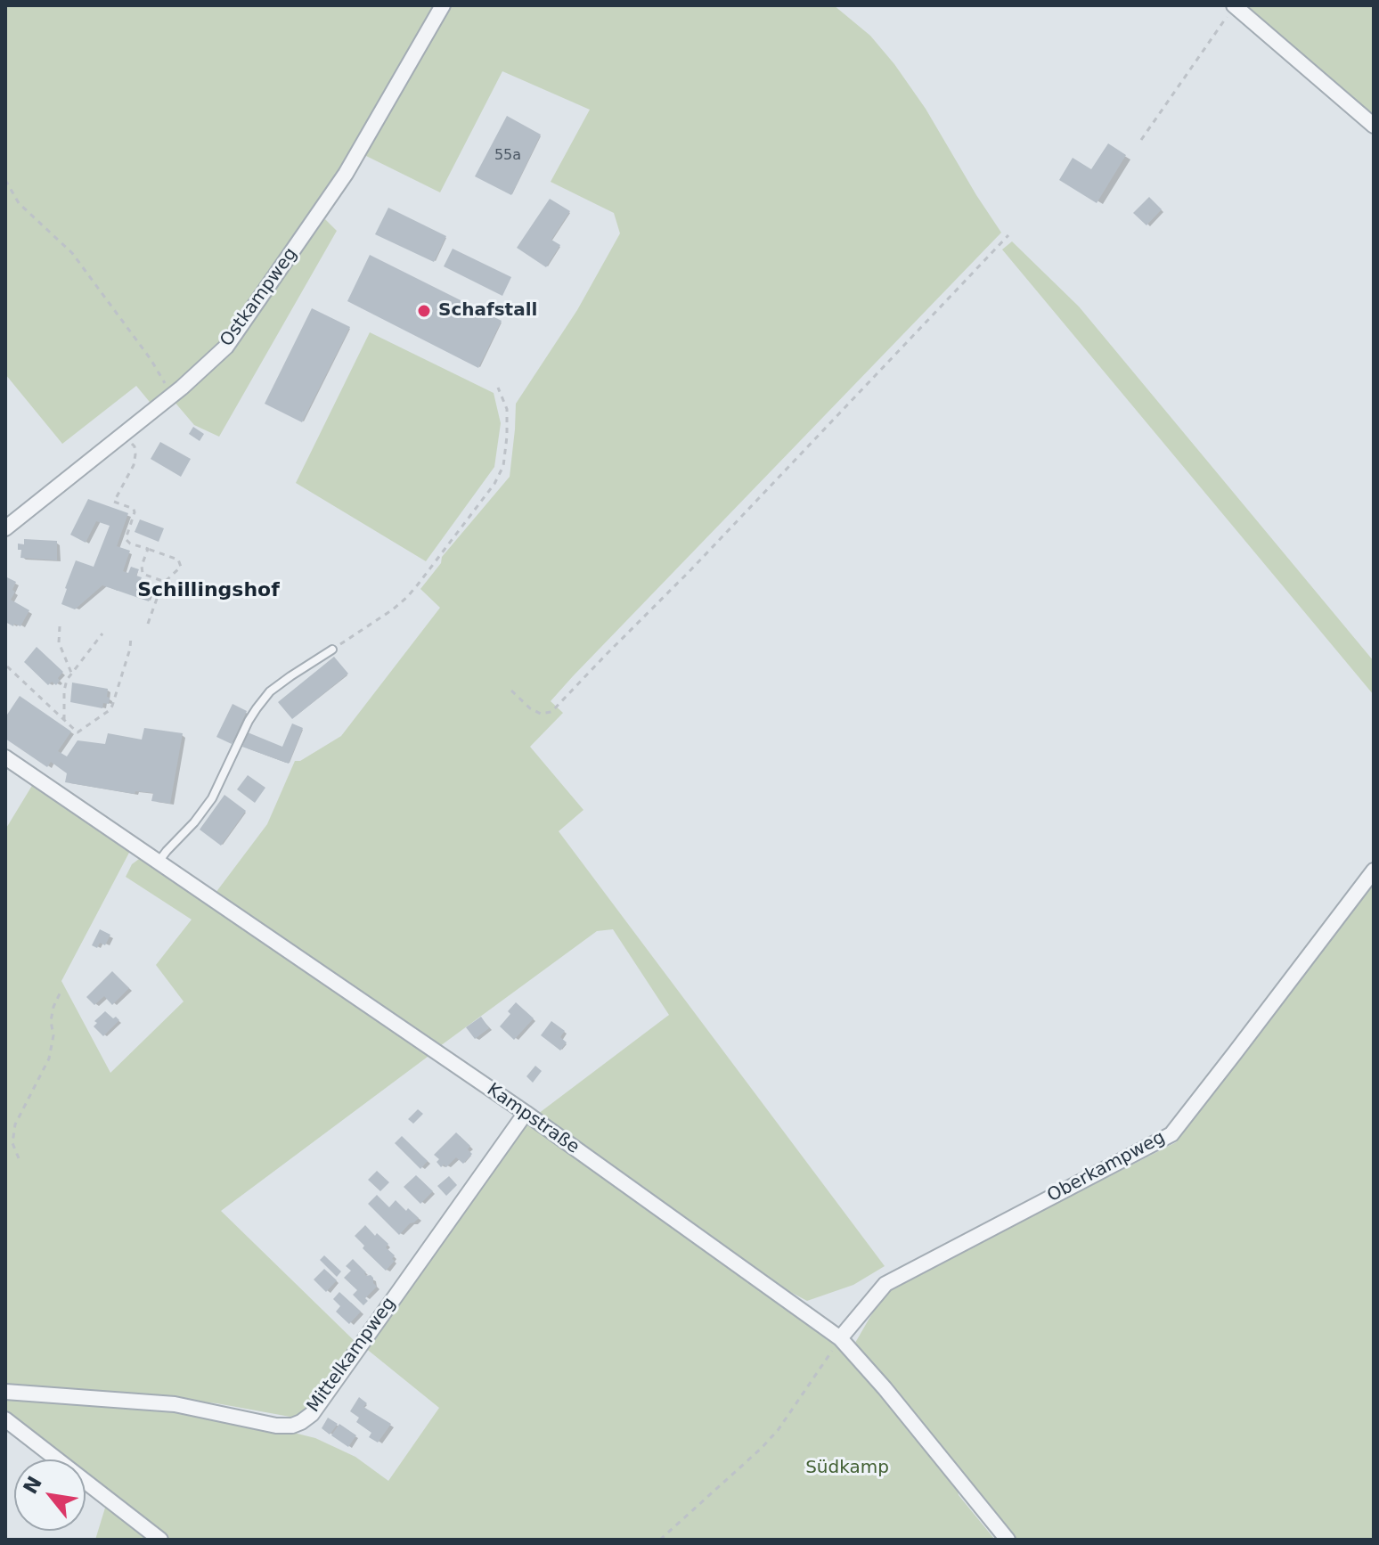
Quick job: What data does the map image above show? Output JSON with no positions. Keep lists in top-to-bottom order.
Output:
{
  "streets": {
    "street": [
      "Ostkampweg",
      "Kampstraße",
      "Oberkampweg",
      "Mittelkampweg"
    ]
  },
  "crossings": [
    ["Kampstraße", "Oberkampweg"],
    ["Kampstraße", "Mittelkampweg"]
  ],
  "districts": ["Schillingshof"],
  "parks": ["Südkamp"],
  "places": ["Schafstall"],
  "house_numbers": ["55a"],
  "north": "top left"
}
